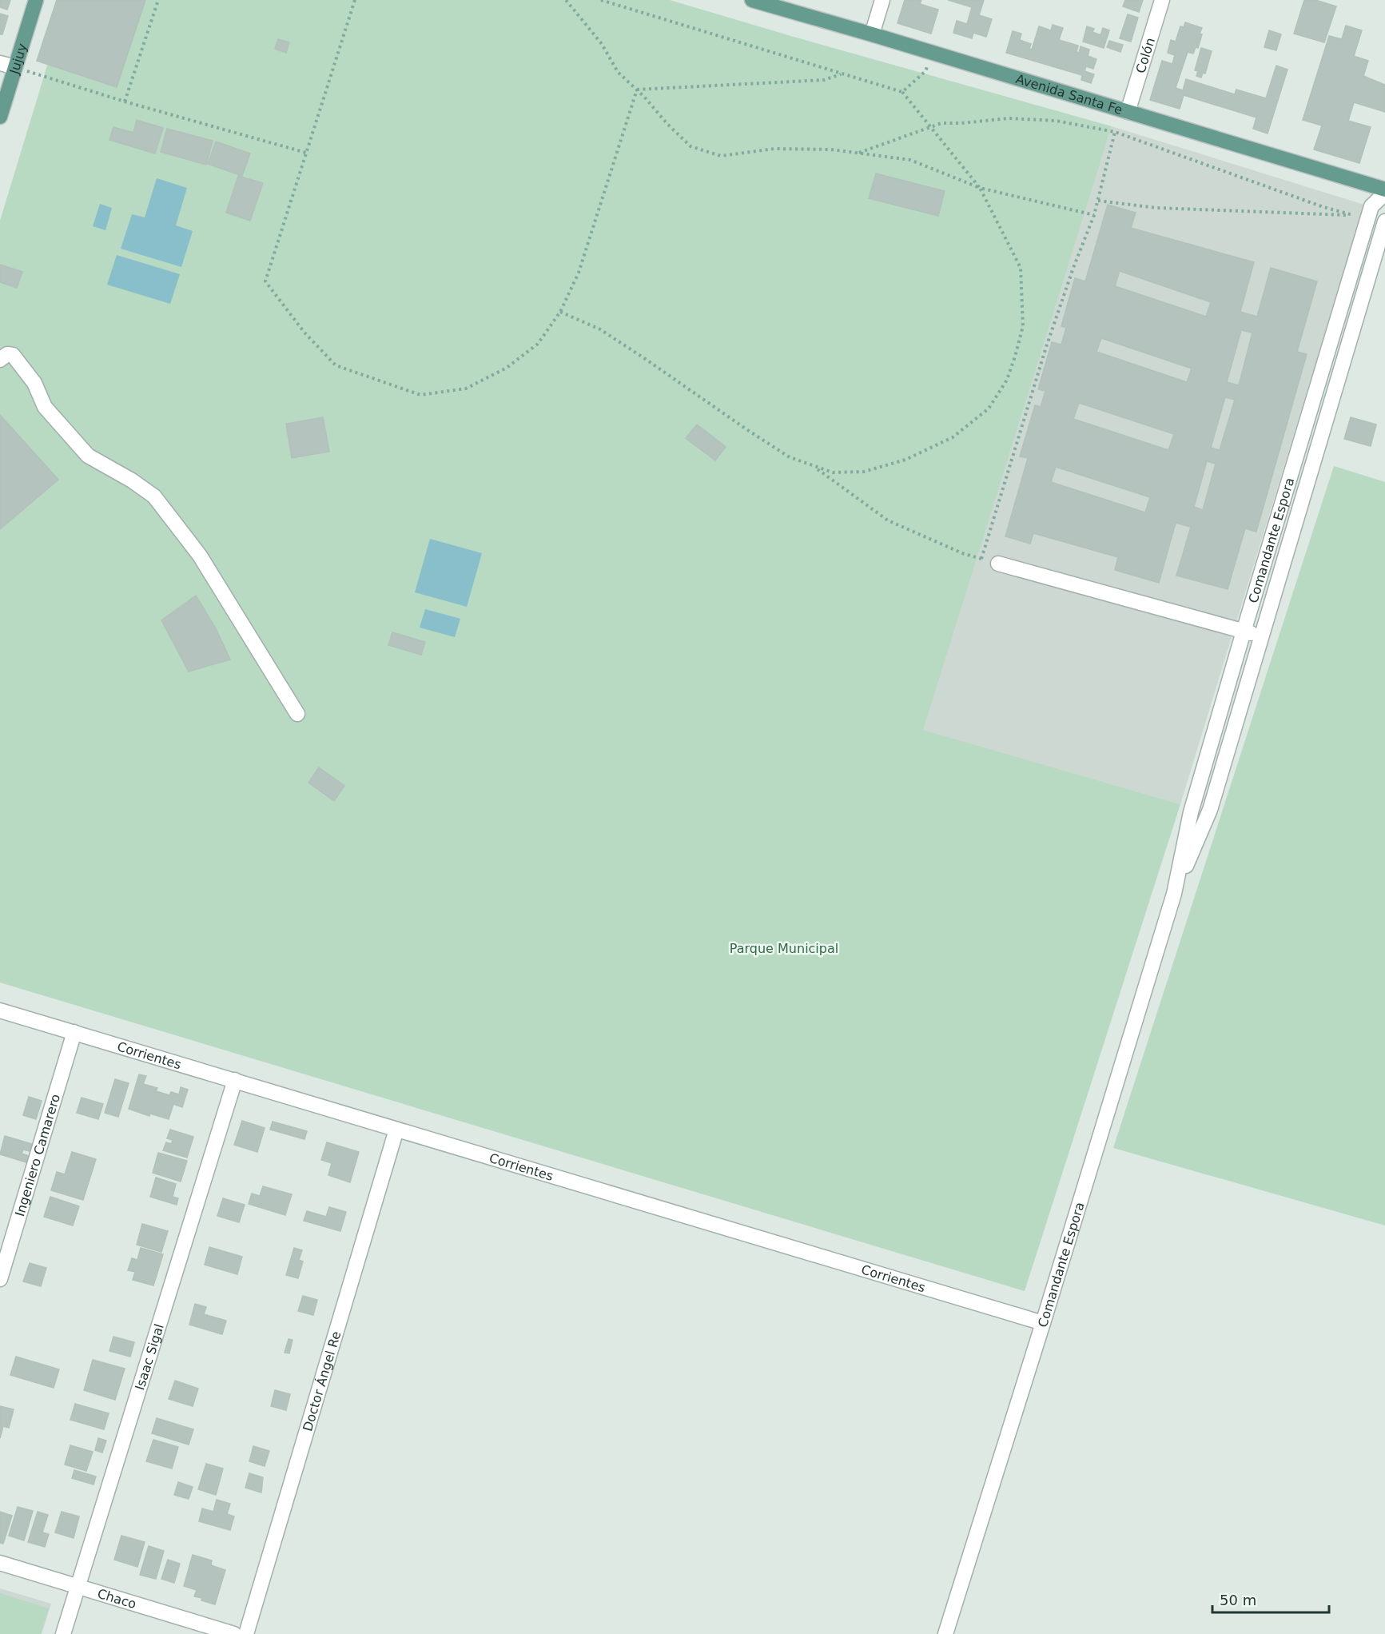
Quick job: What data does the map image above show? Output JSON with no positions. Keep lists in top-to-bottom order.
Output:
{
  "streets": {
    "main road": ["Jujuy", "Avenida Santa Fe"],
    "street": [
      "Colón",
      "Comandante Espora",
      "Corrientes",
      "Ingeniero Camarero",
      "Isaac Sigal",
      "Doctor Ángel Re",
      "Chaco"
    ]
  },
  "crossings": [
    ["Colón", "Avenida Santa Fe"],
    ["Avenida Santa Fe", "Comandante Espora"],
    ["Comandante Espora", "Corrientes"],
    ["Corrientes", "Ingeniero Camarero"],
    ["Corrientes", "Isaac Sigal"],
    ["Corrientes", "Doctor Ángel Re"],
    ["Isaac Sigal", "Chaco"]
  ],
  "parks": ["Parque Municipal"],
  "scale_bar": "50 m"
}
